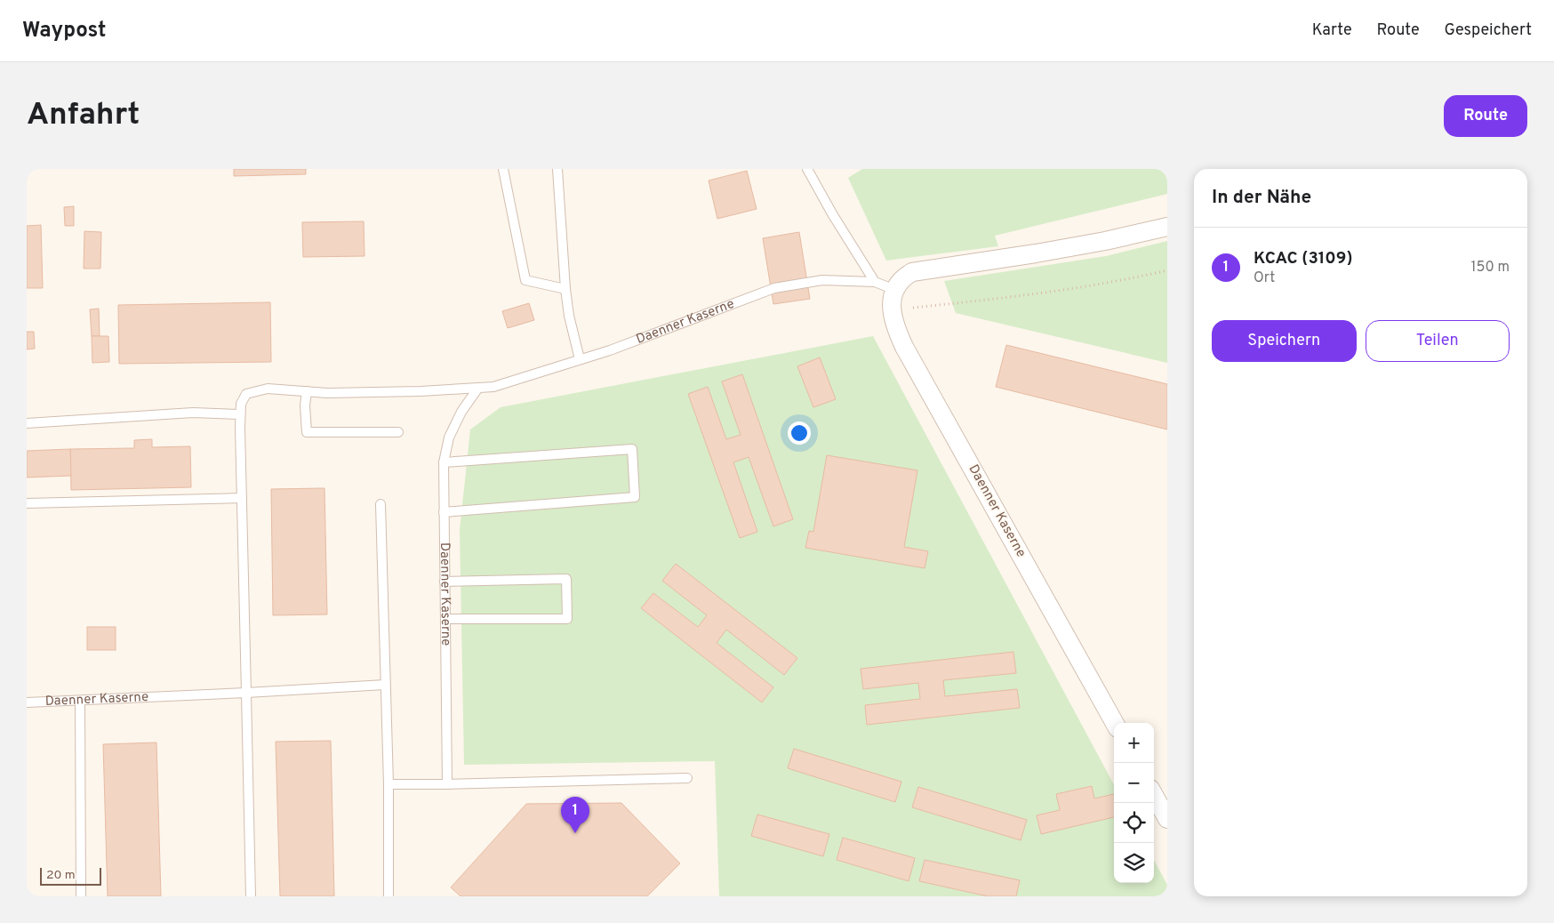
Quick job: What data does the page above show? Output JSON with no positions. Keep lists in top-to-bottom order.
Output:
{
  "streets": {
    "street": ["Daenner Kaserne"]
  },
  "scale_bar": "20 m",
  "page": {
    "header": "Waypost",
    "nav": ["Karte", "Route", "Gespeichert"],
    "buttons": [
      "Route",
      ["Speichern", "Teilen"]
    ],
    "title": "Anfahrt",
    "heading": "In der Nähe",
    "list": [
      {
        "mark": "1",
        "name": "KCAC (3109)",
        "note": "Ort",
        "value": "150 m"
      }
    ],
    "map_buttons": ["+", "−"],
    "pins": "1",
    "scale": "20 m"
  }
}
